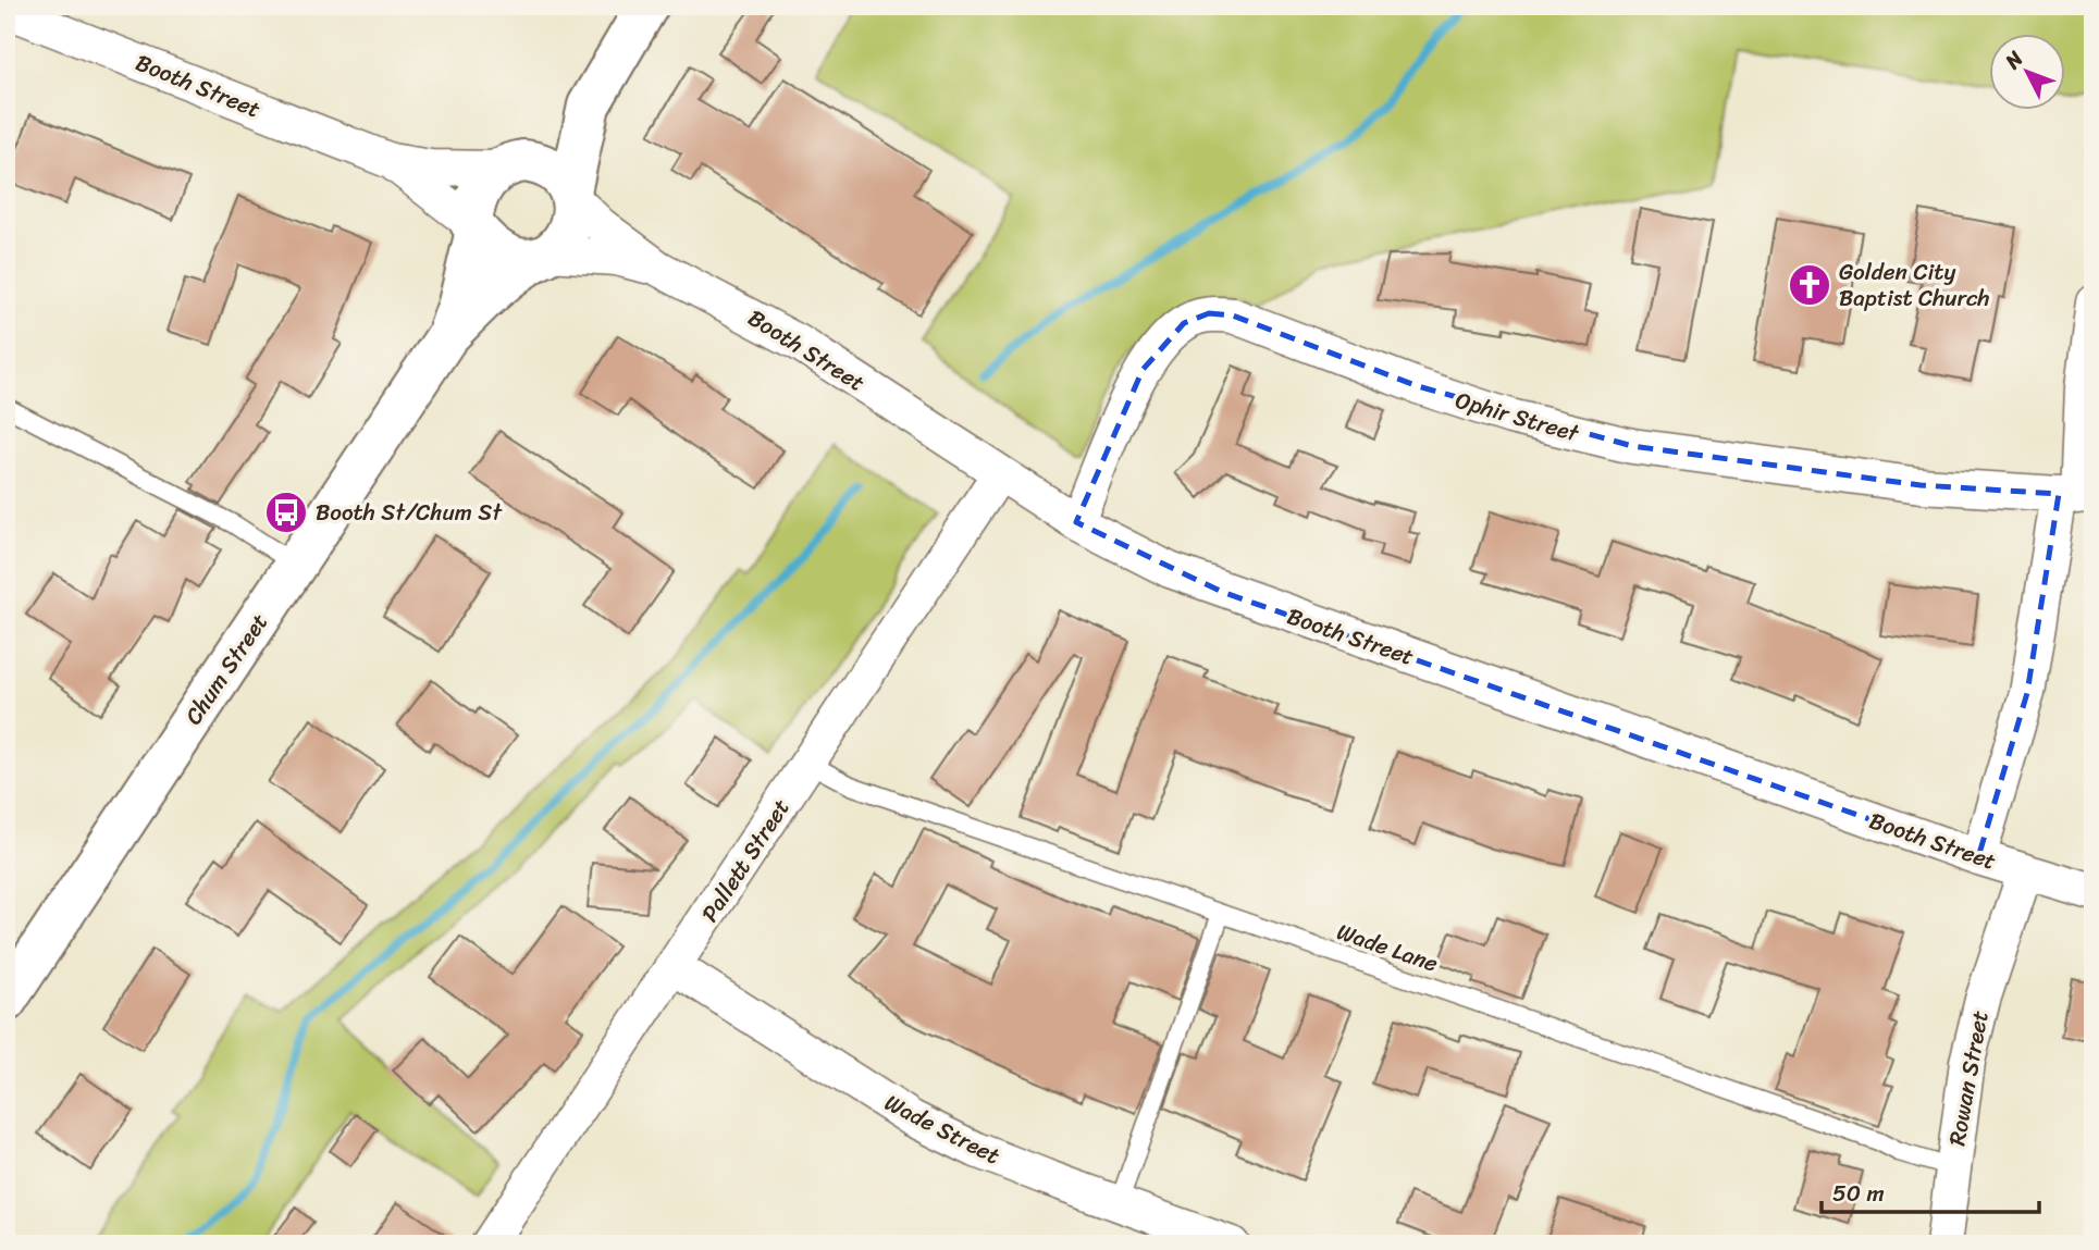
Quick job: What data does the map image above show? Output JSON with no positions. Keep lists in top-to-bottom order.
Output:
{
  "streets": {
    "street": [
      "Booth Street",
      "Ophir Street",
      "Chum Street",
      "Pallett Street",
      "Rowan Street",
      "Wade Street"
    ],
    "lane": ["Wade Lane"]
  },
  "crossings": [
    ["Booth Street", "Ophir Street"],
    ["Booth Street", "Chum Street"],
    ["Booth Street", "Pallett Street"],
    ["Booth Street", "Rowan Street"],
    ["Pallett Street", "Wade Lane"],
    ["Pallett Street", "Wade Street"],
    ["Wade Lane", "Rowan Street"]
  ],
  "places": {
    "church": ["Golden City Baptist Church"],
    "bus stop": ["Booth St/Chum St"]
  },
  "scale_bar": "50 m",
  "north": "top left"
}
